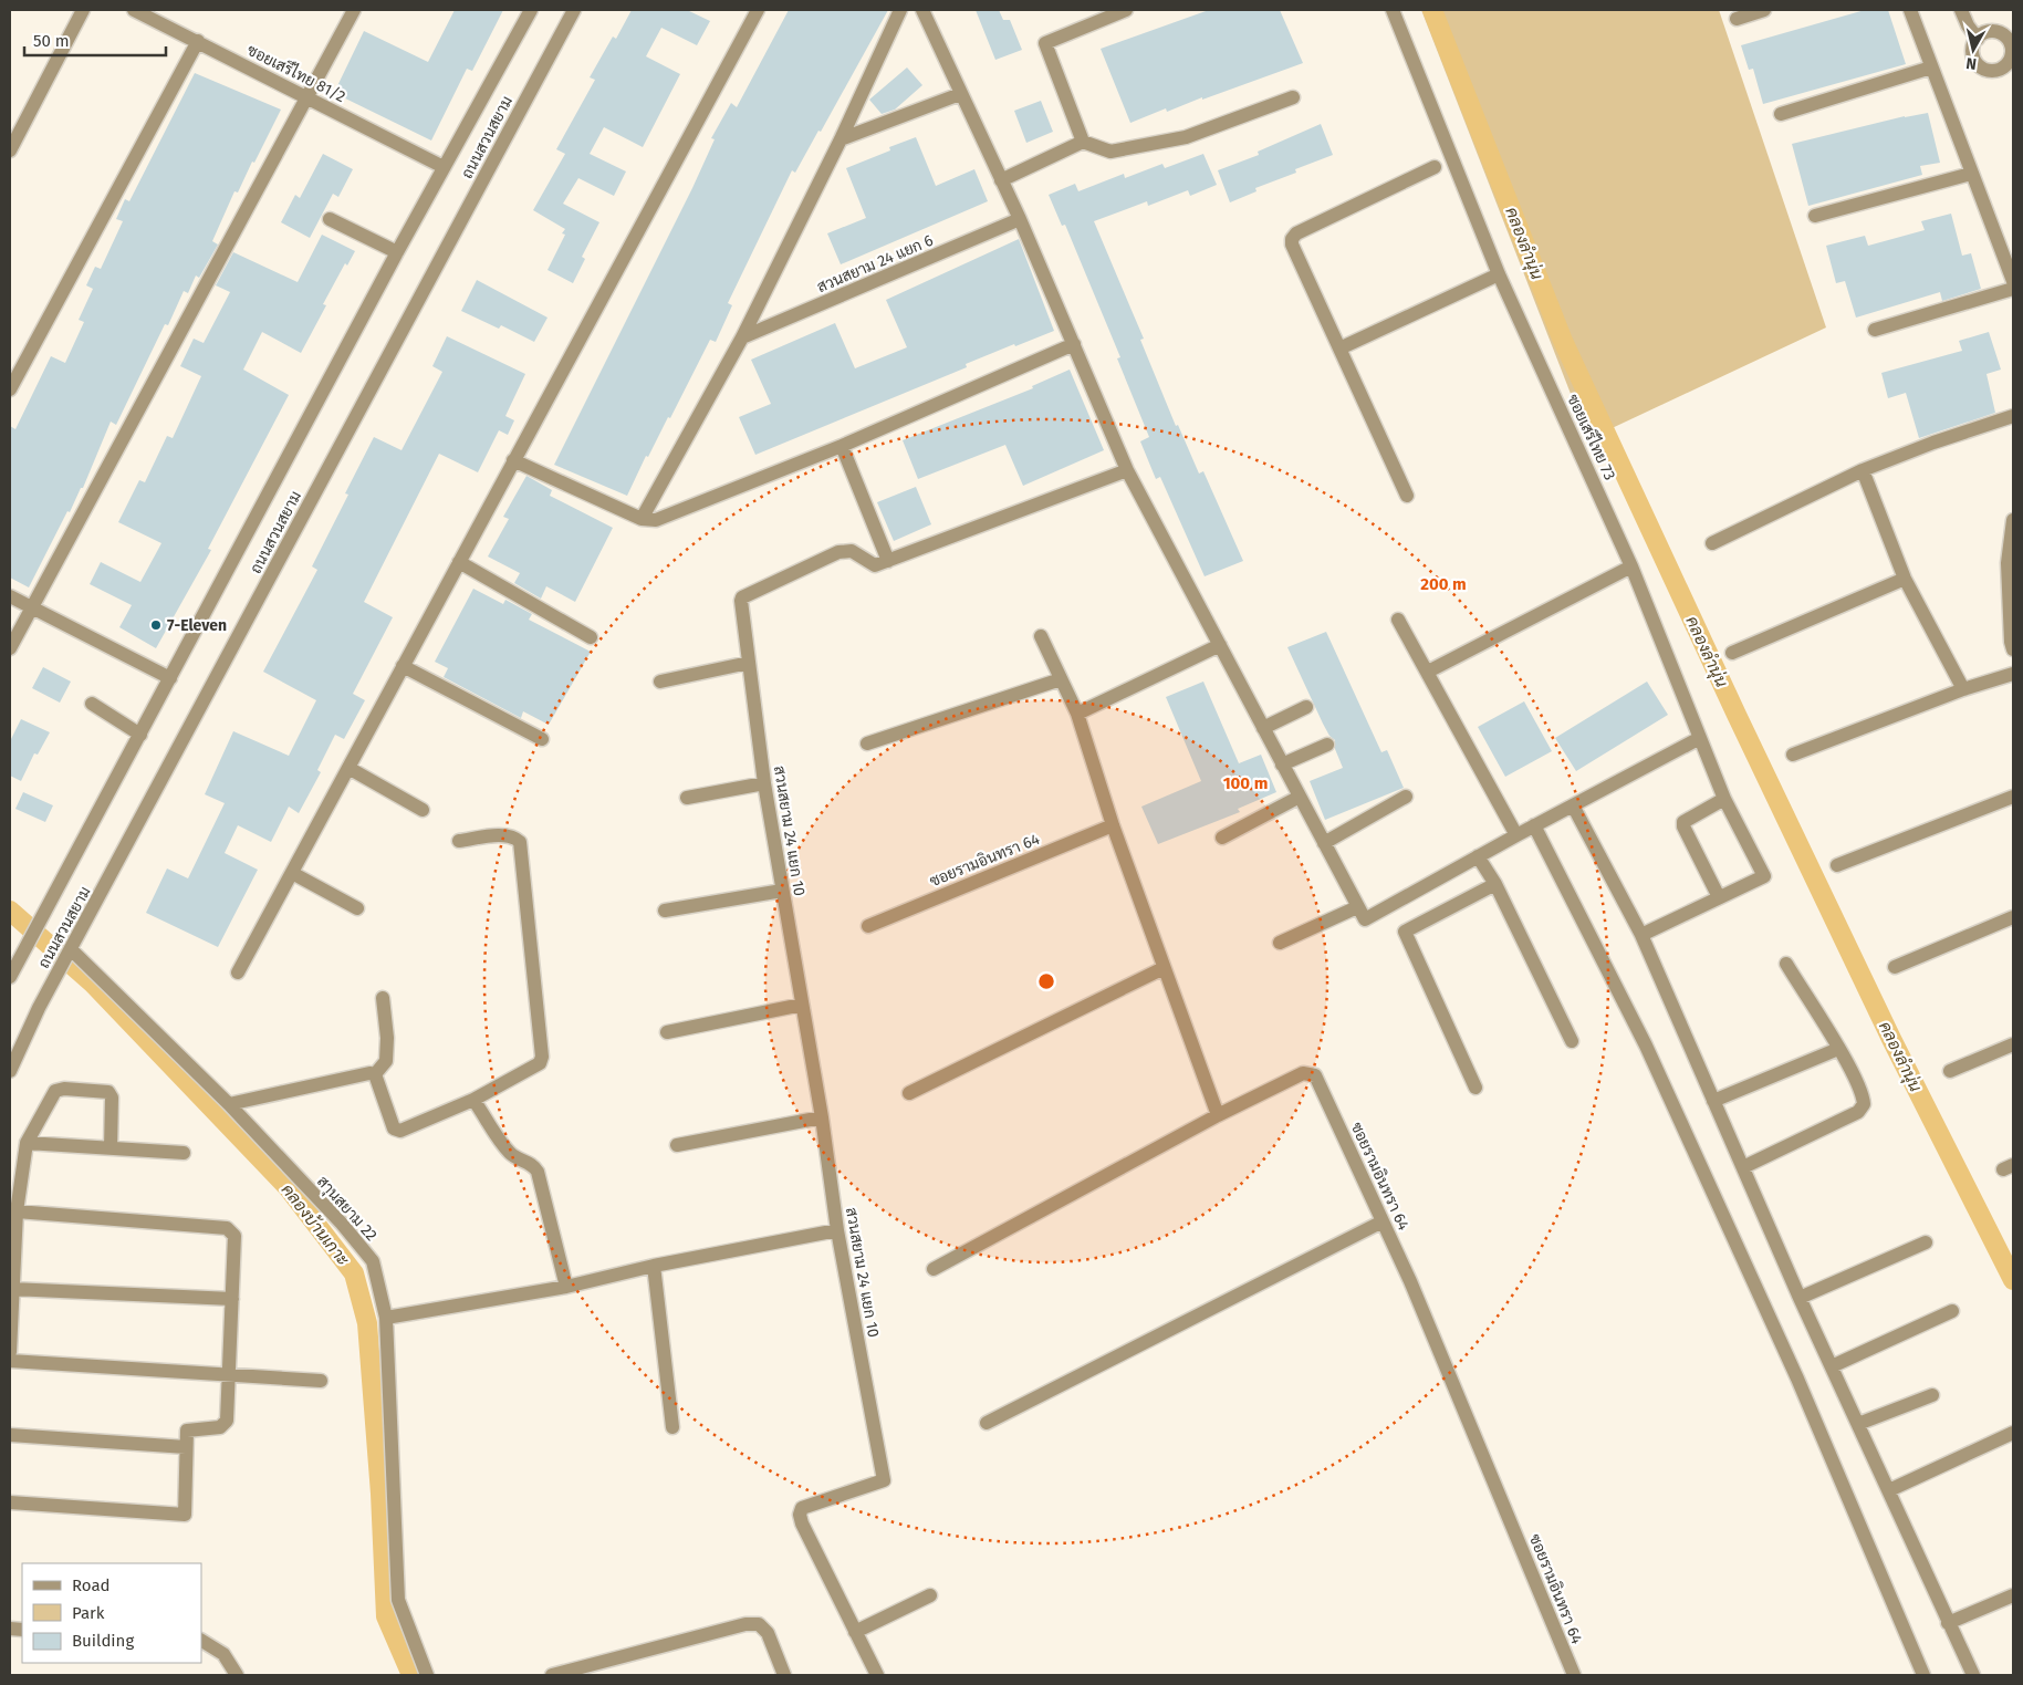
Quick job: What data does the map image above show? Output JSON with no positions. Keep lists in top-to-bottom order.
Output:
{
  "streets": {
    "street": [
      "ซอยเสรีไทย 81/2",
      "ถนนสวนสยาม",
      "สวนสยาม 24 แยก 6",
      "ซอยเสรีไทย 73",
      "สวนสยาม 24 แยก 10",
      "ซอยรามอินทรา 64",
      "สาุนสยาม 22"
    ]
  },
  "crossings": [
    ["ซอยเสรีไทย 81/2", "ถนนสวนสยาม"],
    ["ถนนสวนสยาม", "สาุนสยาม 22"]
  ],
  "water": ["คลองลำนุ่น", "คลองบ้านเกาะ"],
  "places": ["7-Eleven"],
  "legend": ["Road", "Park", "Building"],
  "scale_bar": "50 m",
  "north": "bottom",
  "rings": ["200 m", "100 m"]
}
